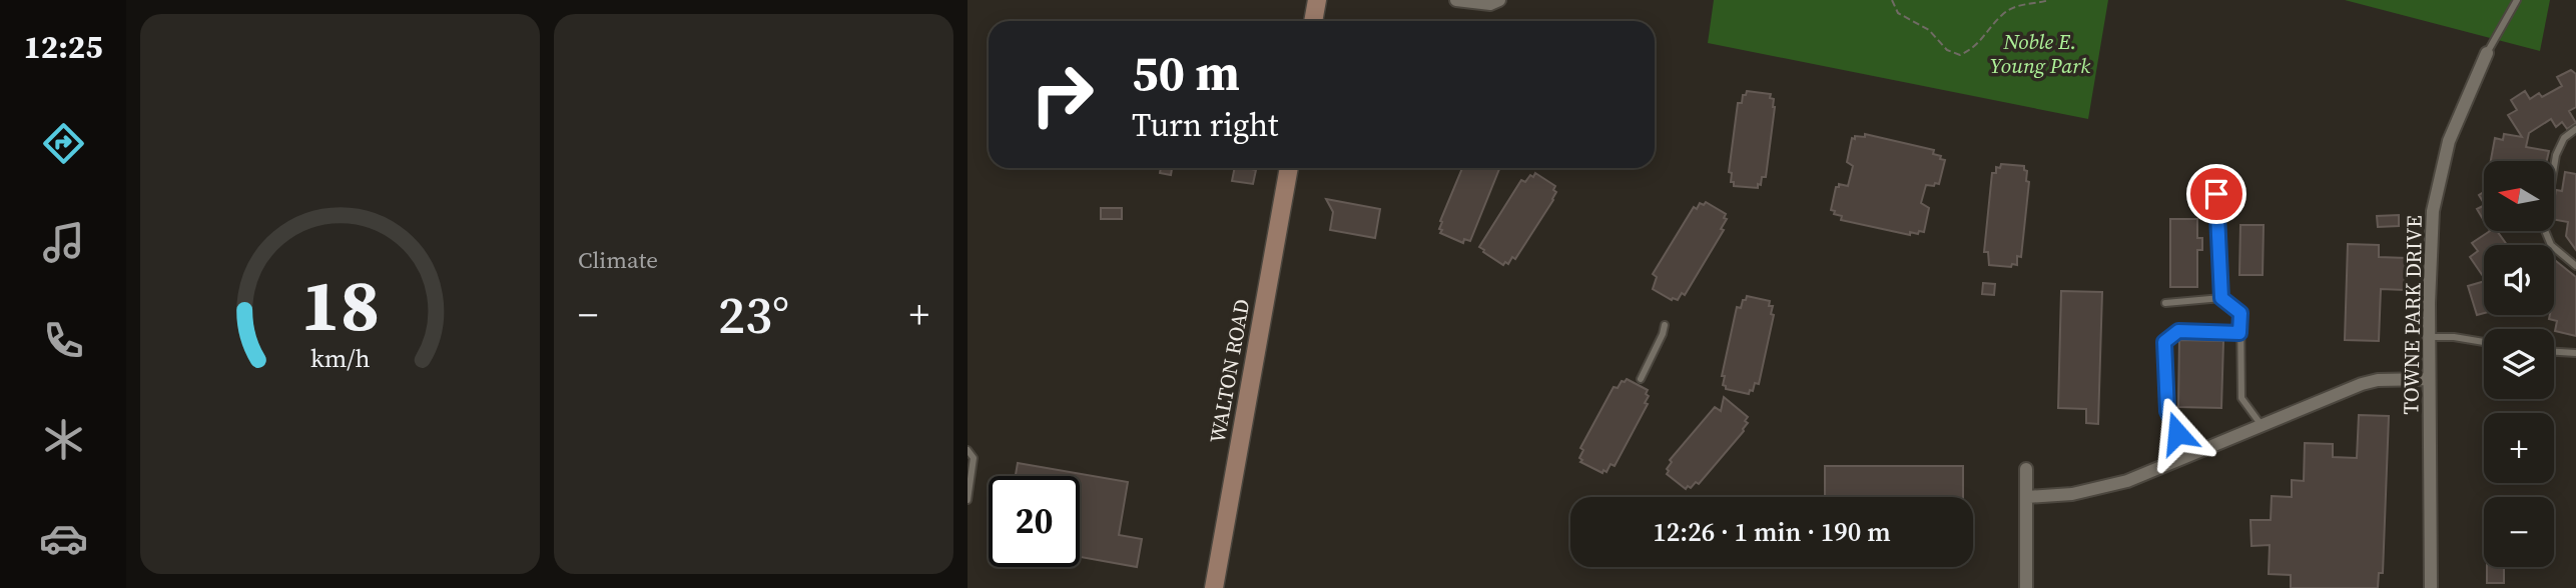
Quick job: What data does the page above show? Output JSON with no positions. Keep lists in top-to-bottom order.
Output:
{
  "streets": {
    "street": ["TOWNE PARK DRIVE", "WALTON ROAD"]
  },
  "parks": ["Noble E. Young Park"],
  "north": "left",
  "page": {
    "tabs": "12:25",
    "tile": "Climate",
    "turn": ["50 m", "Turn right"],
    "map_buttons": ["+", "−"],
    "heat": ["−", "23°", "+"],
    "limit": "20",
    "trip": "12:26 · 1 min · 190 m",
    "gauge": ["18", "km/h"]
  }
}
